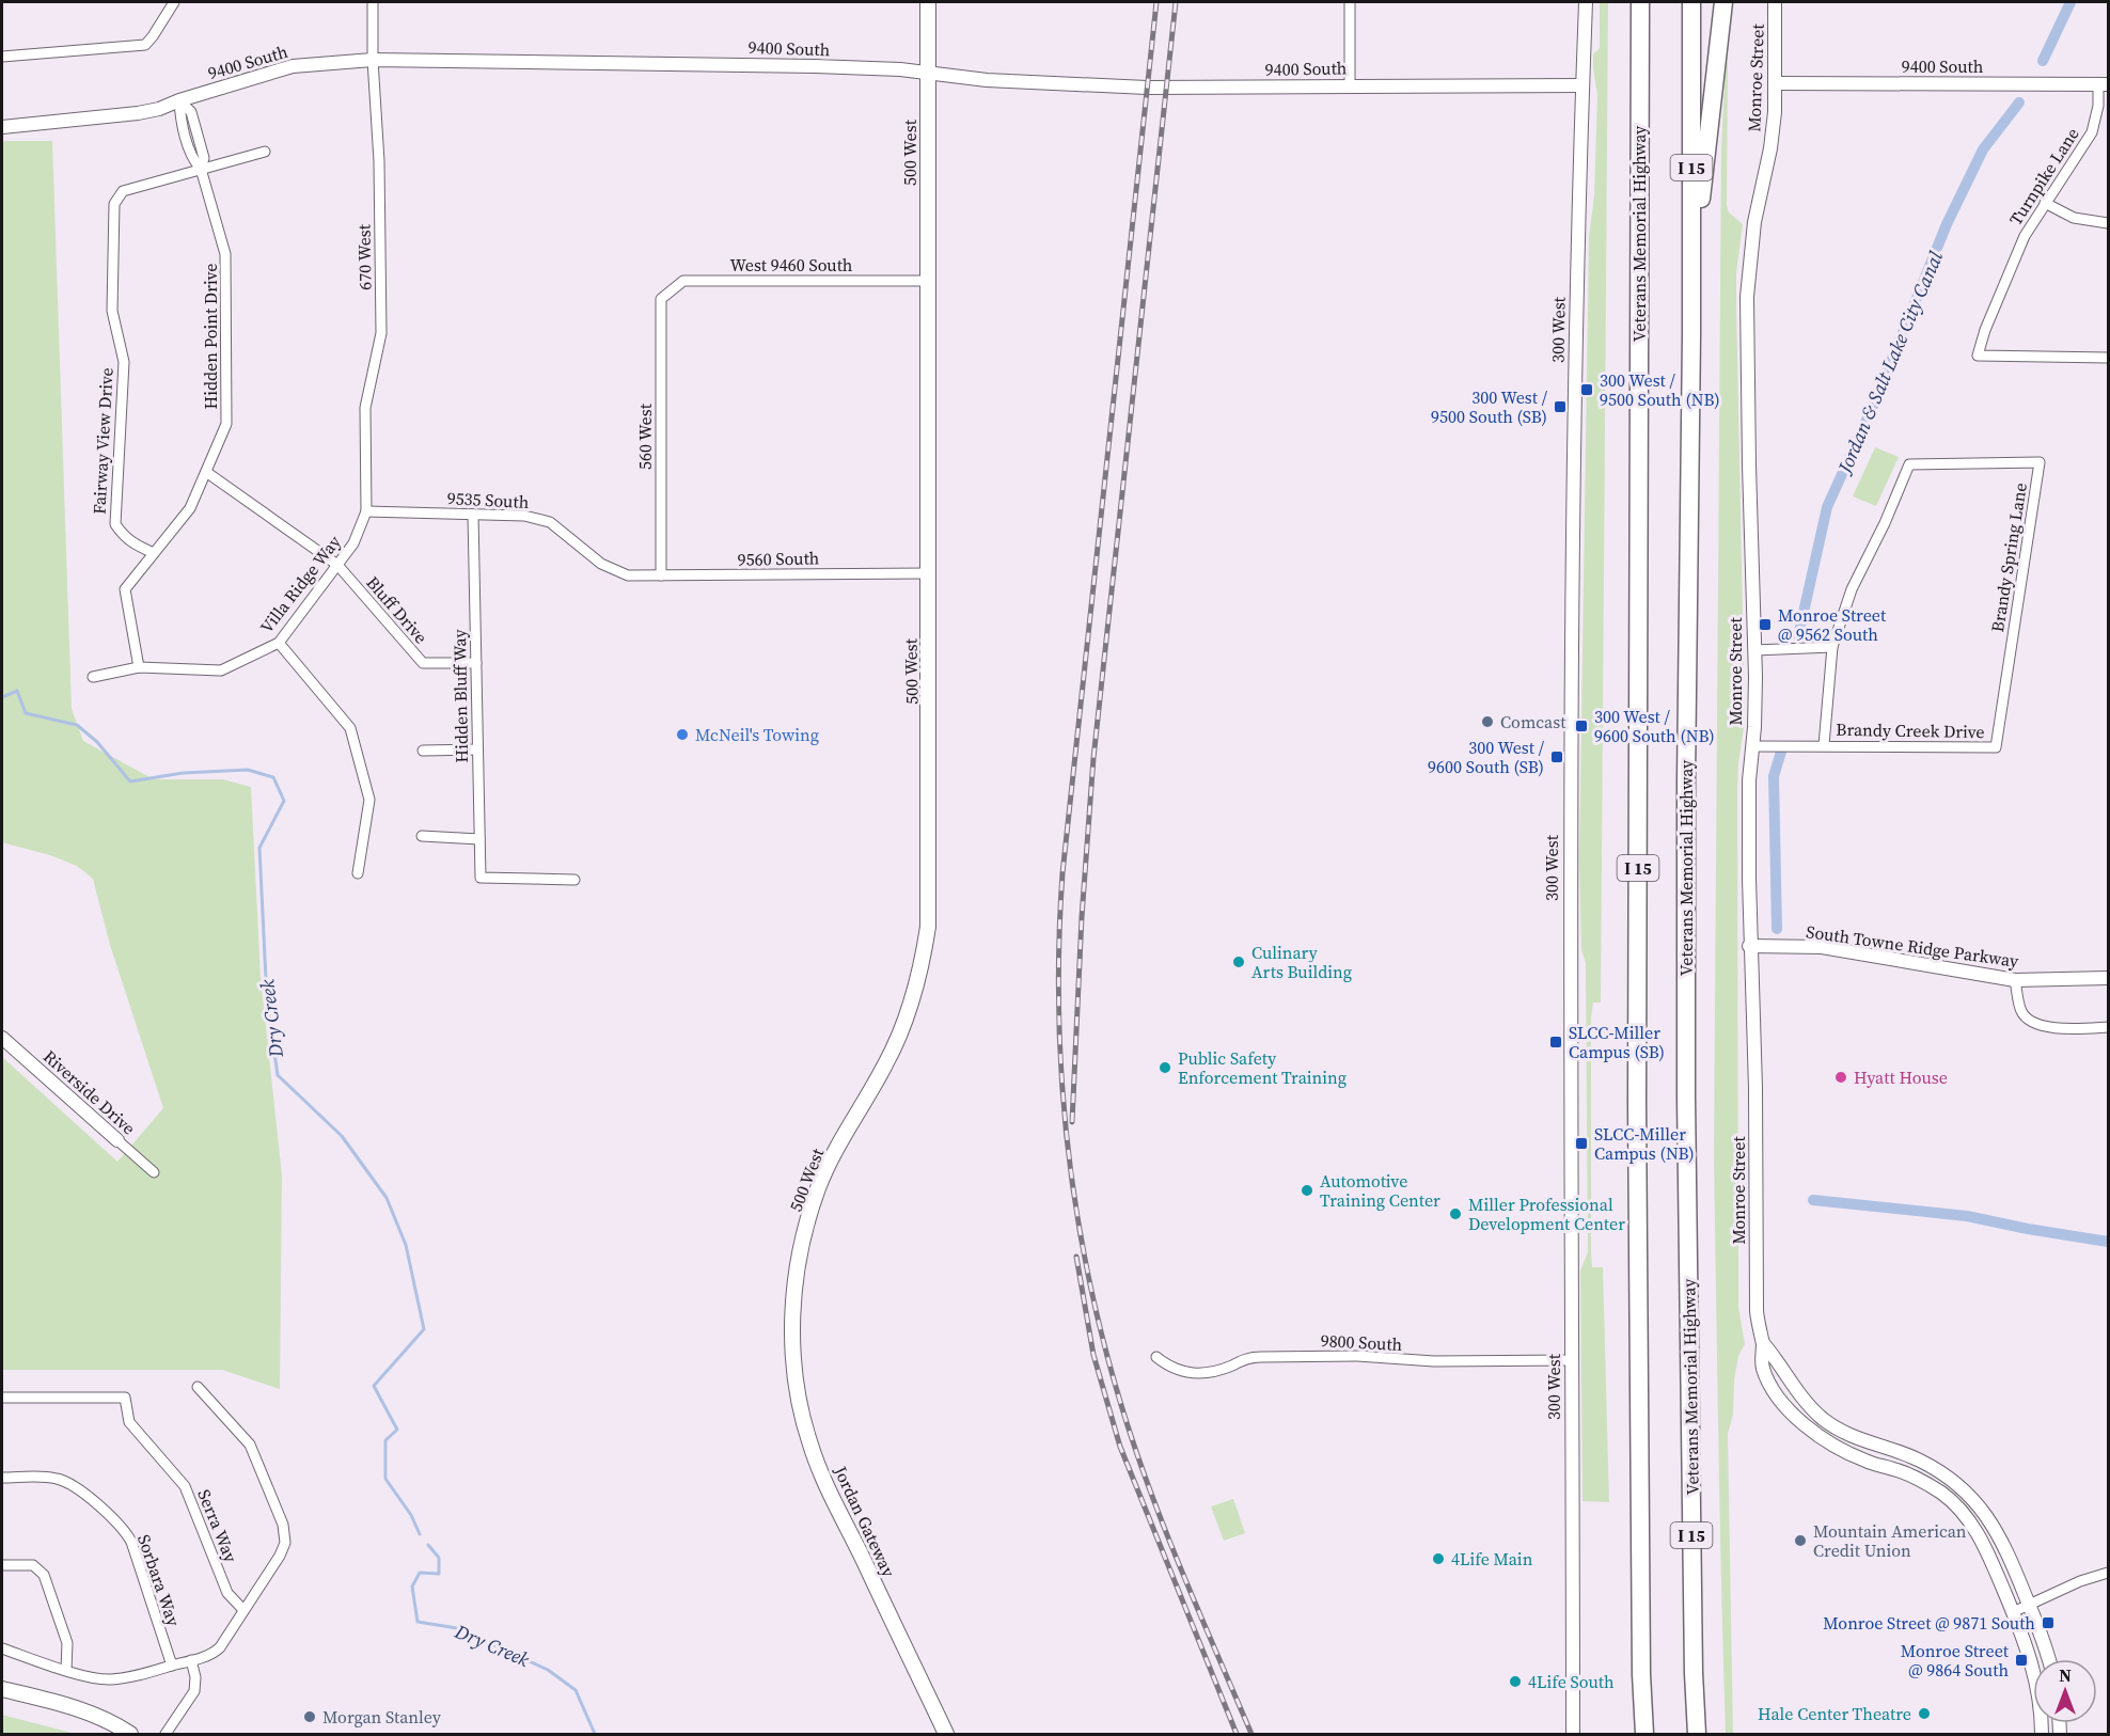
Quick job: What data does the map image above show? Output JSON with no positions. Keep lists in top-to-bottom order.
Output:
{
  "streets": {
    "highway": ["I 15", "Veterans Memorial Highway"],
    "main road": ["500 West", "Jordan Gateway"],
    "street": [
      "9400 South",
      "Monroe Street",
      "Turnpike Lane",
      "670 West",
      "West 9460 South",
      "300 West",
      "Hidden Point Drive",
      "560 West",
      "Fairway View Drive",
      "9535 South",
      "Brandy Spring Lane",
      "9560 South",
      "Villa Ridge Way",
      "Bluff Drive",
      "Hidden Bluff Way",
      "Brandy Creek Drive",
      "South Towne Ridge Parkway",
      "Riverside Drive",
      "9800 South",
      "Serra Way",
      "Sorbara Way"
    ]
  },
  "crossings": [
    ["9400 South", "Monroe Street"],
    ["9400 South", "500 West"],
    ["9400 South", "Turnpike Lane"],
    ["9400 South", "670 West"],
    ["9400 South", "300 West"],
    ["9400 South", "Hidden Point Drive"],
    ["Monroe Street", "Brandy Creek Drive"],
    ["Monroe Street", "South Towne Ridge Parkway"],
    ["500 West", "West 9460 South"],
    ["500 West", "9560 South"],
    ["500 West", "Jordan Gateway"],
    ["670 West", "9535 South"],
    ["670 West", "Villa Ridge Way"],
    ["West 9460 South", "560 West"],
    ["300 West", "9800 South"],
    ["Hidden Point Drive", "Fairway View Drive"],
    ["Hidden Point Drive", "Villa Ridge Way"],
    ["Hidden Point Drive", "Bluff Drive"],
    ["560 West", "9560 South"],
    ["9535 South", "9560 South"],
    ["9535 South", "Villa Ridge Way"],
    ["9535 South", "Hidden Bluff Way"],
    ["Brandy Spring Lane", "Brandy Creek Drive"],
    ["Villa Ridge Way", "Bluff Drive"],
    ["Bluff Drive", "Hidden Bluff Way"]
  ],
  "water": ["Jordan & Salt Lake City Canal", "Dry Creek"],
  "places": {
    "transit": [
      "300 West / 9500 South (NB)",
      "300 West / 9500 South (SB)",
      "Monroe Street @ 9562 South",
      "300 West / 9600 South (NB)",
      "300 West / 9600 South (SB)",
      "SLCC-Miller Campus (SB)",
      "SLCC-Miller Campus (NB)",
      "Monroe Street @ 9871 South",
      "Monroe Street @ 9864 South"
    ],
    "other": [
      "Comcast",
      "McNeil's Towing",
      "Culinary Arts Building",
      "Public Safety Enforcement Training",
      "Hyatt House",
      "Automotive Training Center",
      "Miller Professional Development Center",
      "Mountain American Credit Union",
      "4Life Main",
      "4Life South",
      "Hale Center Theatre",
      "Morgan Stanley"
    ]
  },
  "north": "top"
}
